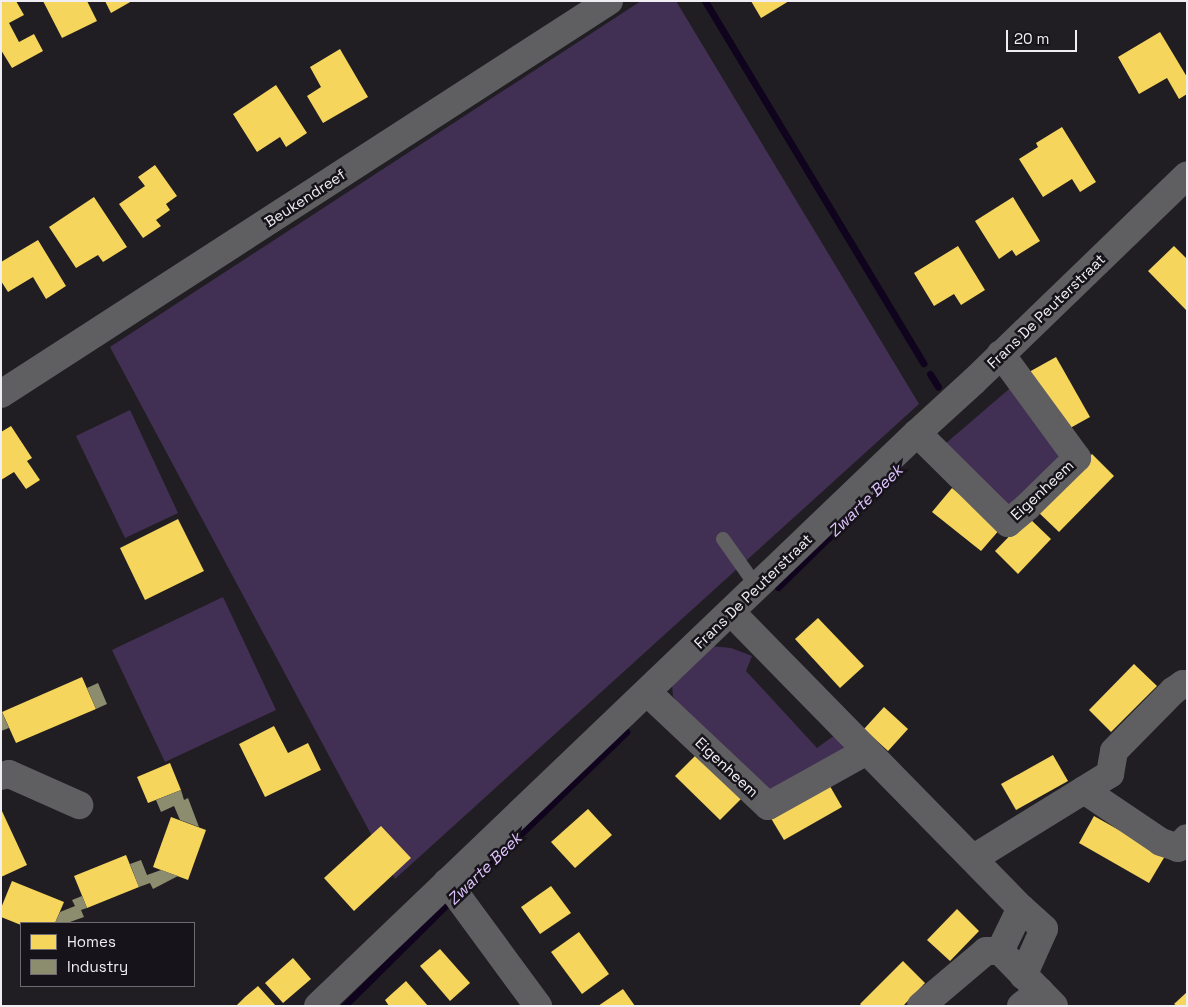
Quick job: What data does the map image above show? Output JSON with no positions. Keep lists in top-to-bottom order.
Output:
{
  "streets": {
    "street": ["Beukendreef", "Frans De Peuterstraat", "Eigenheem"]
  },
  "crossings": [
    ["Frans De Peuterstraat", "Eigenheem"]
  ],
  "water": ["Zwarte Beek"],
  "legend": ["Homes", "Industry"],
  "scale_bar": "20 m"
}
